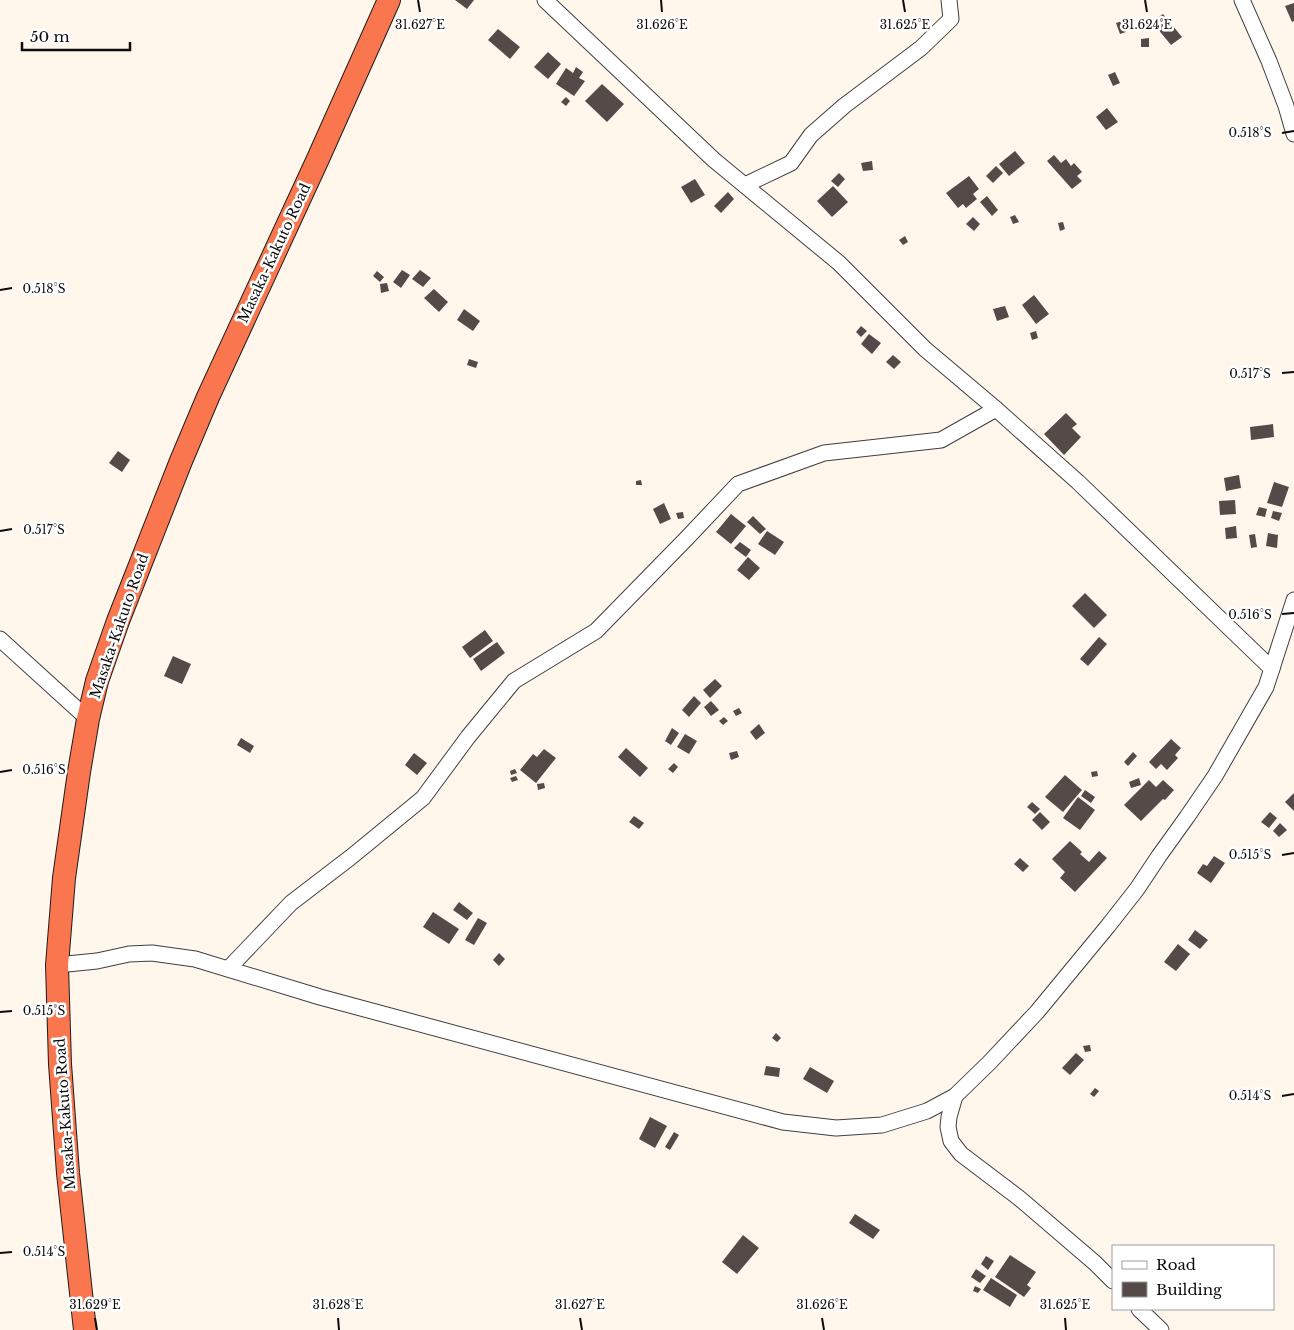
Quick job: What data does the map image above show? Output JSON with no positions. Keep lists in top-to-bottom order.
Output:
{
  "streets": {
    "highway": ["Masaka-Kakuto Road"]
  },
  "legend": ["Road", "Building"],
  "scale_bar": "50 m",
  "coordinates": [
    "31.627°E",
    "31.626°E",
    "31.625°E",
    "31.624°E",
    "0.518°S",
    "0.517°S",
    "0.516°S",
    "0.515°S",
    "0.514°S",
    "31.629°E",
    "31.628°E"
  ]
}
